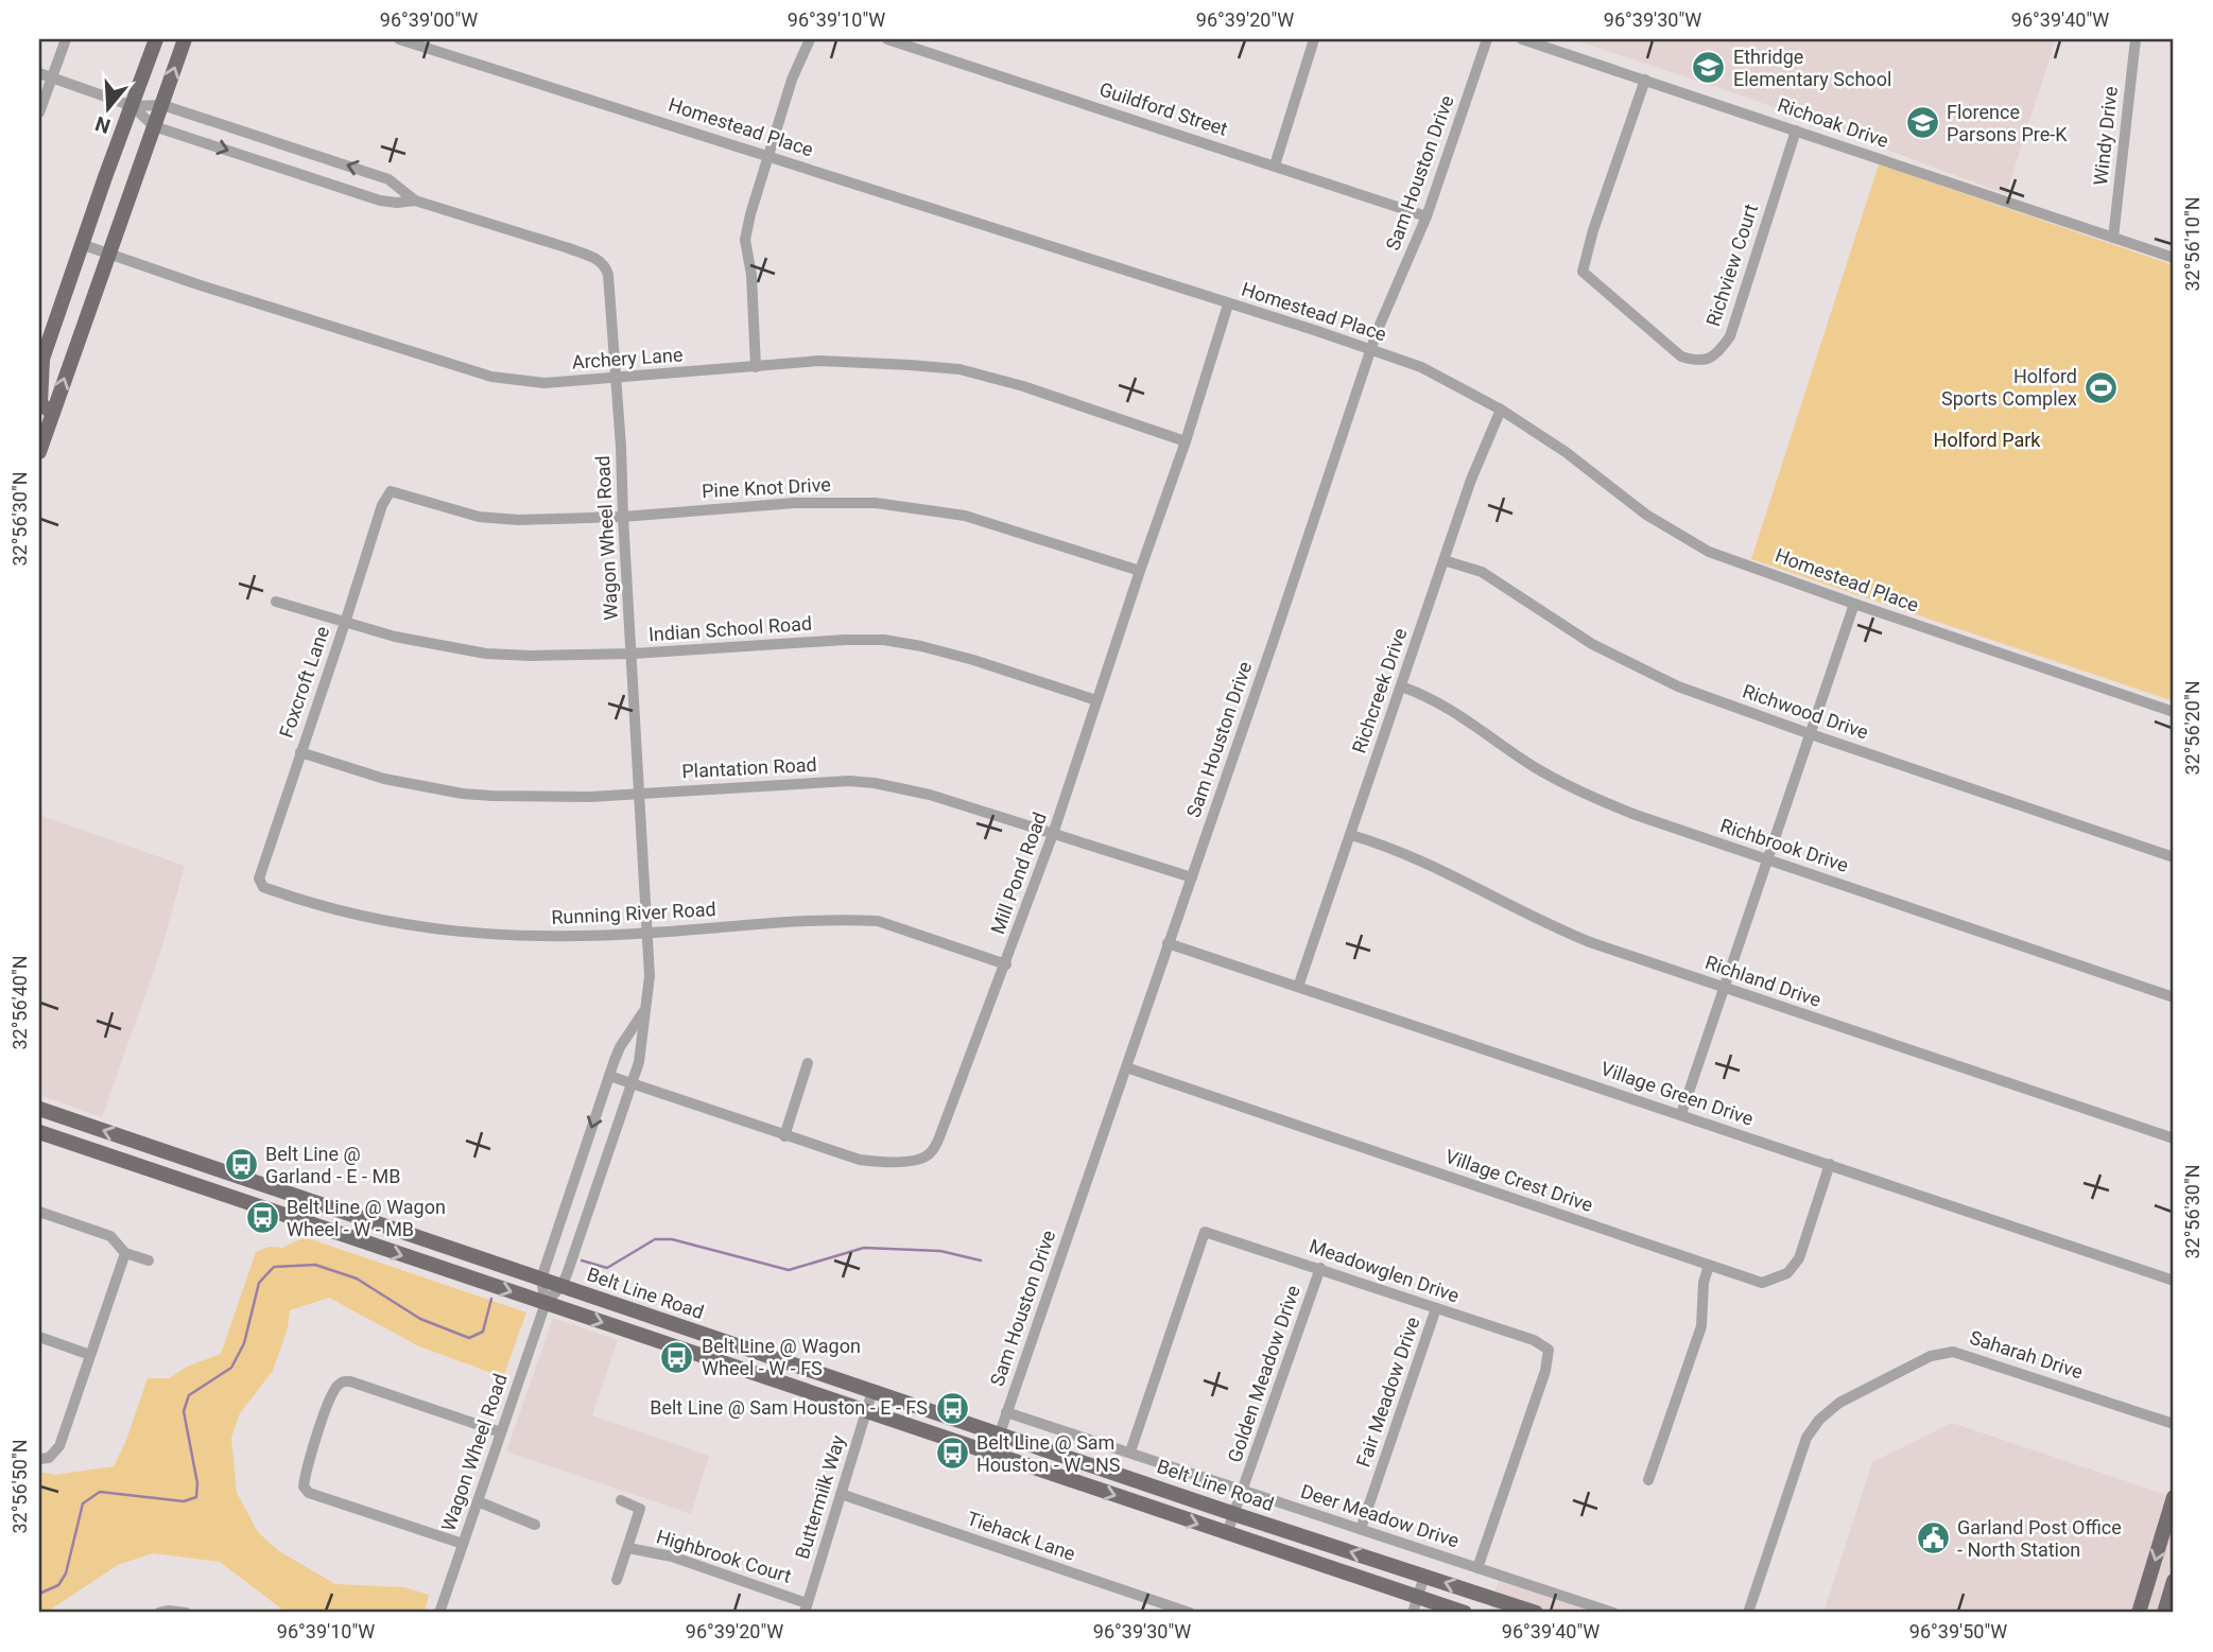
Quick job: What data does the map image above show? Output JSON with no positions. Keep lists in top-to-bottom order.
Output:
{
  "streets": {
    "main road": ["Belt Line Road"],
    "street": [
      "Guildford Street",
      "Richoak Drive",
      "Homestead Place",
      "Windy Drive",
      "Sam Houston Drive",
      "Richview Court",
      "Archery Lane",
      "Pine Knot Drive",
      "Wagon Wheel Road",
      "Indian School Road",
      "Foxcroft Lane",
      "Richcreek Drive",
      "Richwood Drive",
      "Plantation Road",
      "Richbrook Drive",
      "Mill Pond Road",
      "Running River Road",
      "Richland Drive",
      "Village Green Drive",
      "Village Crest Drive",
      "Meadowglen Drive",
      "Saharah Drive",
      "Golden Meadow Drive",
      "Fair Meadow Drive",
      "Buttermilk Way",
      "Deer Meadow Drive",
      "Tiehack Lane",
      "Highbrook Court"
    ]
  },
  "crossings": [
    ["Guildford Street", "Sam Houston Drive"],
    ["Richoak Drive", "Windy Drive"],
    ["Richoak Drive", "Richview Court"],
    ["Homestead Place", "Sam Houston Drive"],
    ["Homestead Place", "Richcreek Drive"],
    ["Homestead Place", "Mill Pond Road"],
    ["Sam Houston Drive", "Plantation Road"],
    ["Sam Houston Drive", "Village Green Drive"],
    ["Sam Houston Drive", "Village Crest Drive"],
    ["Sam Houston Drive", "Belt Line Road"],
    ["Sam Houston Drive", "Deer Meadow Drive"],
    ["Archery Lane", "Wagon Wheel Road"],
    ["Archery Lane", "Mill Pond Road"],
    ["Pine Knot Drive", "Wagon Wheel Road"],
    ["Pine Knot Drive", "Foxcroft Lane"],
    ["Pine Knot Drive", "Mill Pond Road"],
    ["Wagon Wheel Road", "Indian School Road"],
    ["Wagon Wheel Road", "Plantation Road"],
    ["Wagon Wheel Road", "Mill Pond Road"],
    ["Wagon Wheel Road", "Running River Road"],
    ["Wagon Wheel Road", "Belt Line Road"],
    ["Indian School Road", "Foxcroft Lane"],
    ["Indian School Road", "Mill Pond Road"],
    ["Foxcroft Lane", "Plantation Road"],
    ["Foxcroft Lane", "Running River Road"],
    ["Richcreek Drive", "Richwood Drive"],
    ["Richcreek Drive", "Richbrook Drive"],
    ["Richcreek Drive", "Richland Drive"],
    ["Richcreek Drive", "Village Green Drive"],
    ["Plantation Road", "Mill Pond Road"],
    ["Mill Pond Road", "Running River Road"],
    ["Village Green Drive", "Village Crest Drive"],
    ["Meadowglen Drive", "Golden Meadow Drive"],
    ["Meadowglen Drive", "Fair Meadow Drive"],
    ["Meadowglen Drive", "Deer Meadow Drive"],
    ["Belt Line Road", "Golden Meadow Drive"],
    ["Belt Line Road", "Buttermilk Way"],
    ["Golden Meadow Drive", "Deer Meadow Drive"],
    ["Fair Meadow Drive", "Deer Meadow Drive"],
    ["Buttermilk Way", "Tiehack Lane"],
    ["Buttermilk Way", "Highbrook Court"]
  ],
  "parks": ["Holford Park"],
  "places": {
    "school or university": ["Ethridge Elementary School", "Florence Parsons Pre-K"],
    "sports": ["Holford Sports Complex"],
    "bus stop": [
      "Belt Line @ Garland - E - MB",
      "Belt Line @ Wagon Wheel - W - MB",
      "Belt Line @ Wagon Wheel - W - FS",
      "Belt Line @ Sam Houston - E - FS",
      "Belt Line @ Sam Houston - W - NS"
    ],
    "public building": ["Garland Post Office - North Station"]
  },
  "north": "bottom",
  "coordinates": [
    "96°39'00\"W",
    "96°39'10\"W",
    "96°39'20\"W",
    "96°39'30\"W",
    "96°39'40\"W",
    "32°56'10\"N",
    "32°56'30\"N",
    "32°56'20\"N",
    "32°56'40\"N",
    "32°56'50\"N",
    "96°39'50\"W"
  ]
}
